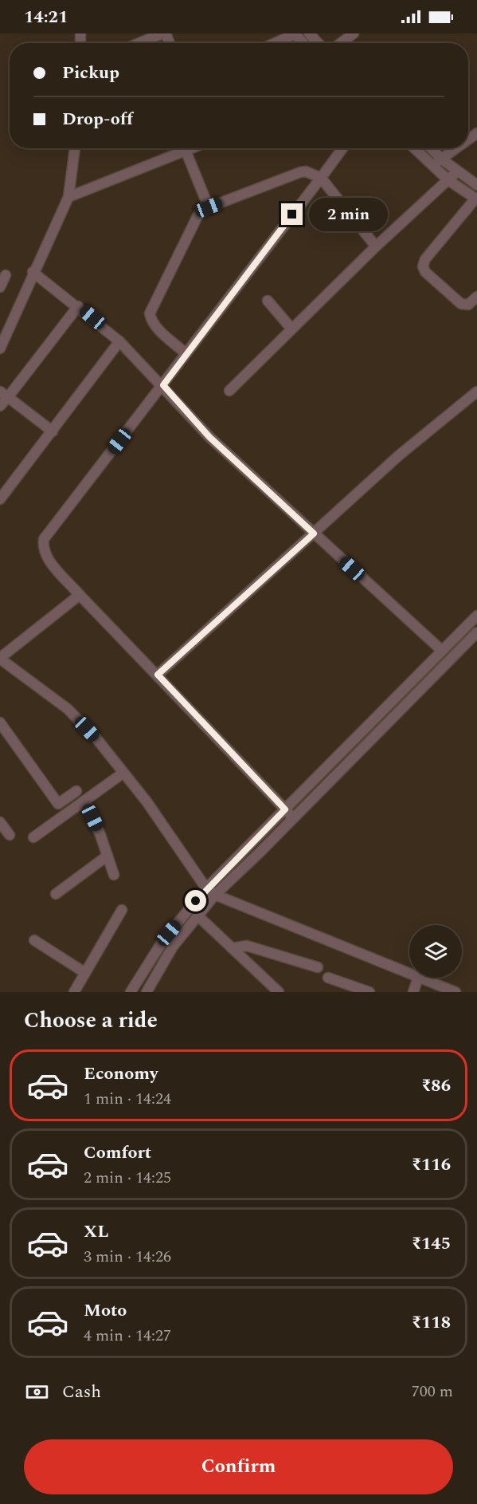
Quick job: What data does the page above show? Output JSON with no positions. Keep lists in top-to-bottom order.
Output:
{
  "page": {
    "status": "14:21",
    "banner": ["Pickup", "Drop-off"],
    "bubble": "2 min",
    "heading": "Choose a ride",
    "list": [
      {
        "name": "Economy",
        "note": "1 min · 14:24",
        "value": "₹86"
      },
      {
        "name": "Comfort",
        "note": "2 min · 14:25",
        "value": "₹116"
      },
      {
        "name": "XL",
        "note": "3 min · 14:26",
        "value": "₹145"
      },
      {
        "name": "Moto",
        "note": "4 min · 14:27",
        "value": "₹118"
      }
    ],
    "pay": ["Cash", "700 m"],
    "buttons": "Confirm"
  }
}
